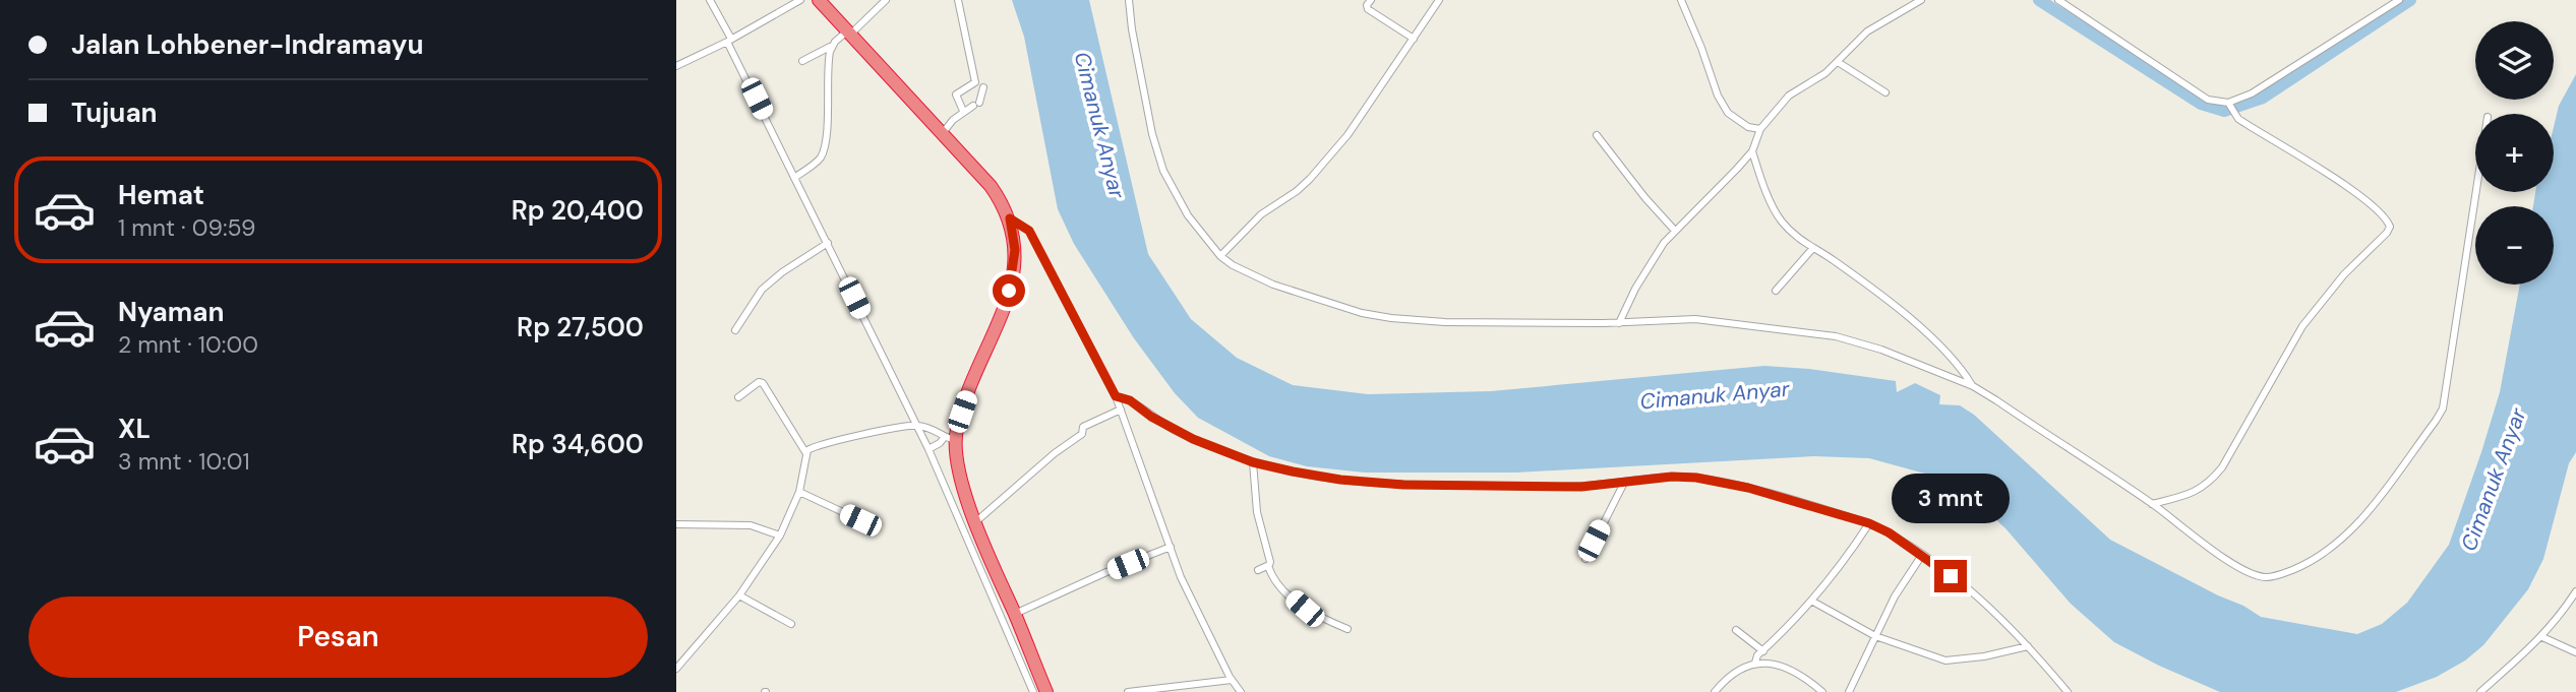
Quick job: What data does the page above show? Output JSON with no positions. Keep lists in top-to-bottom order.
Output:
{
  "water": ["Cimanuk Anyar"],
  "page": {
    "banner": ["Jalan Lohbener-Indramayu", "Tujuan"],
    "map_buttons": ["+", "−"],
    "list": [
      {
        "name": "Hemat",
        "note": "1 mnt · 09:59",
        "value": "Rp 20,400"
      },
      {
        "name": "Nyaman",
        "note": "2 mnt · 10:00",
        "value": "Rp 27,500"
      },
      {
        "name": "XL",
        "note": "3 mnt · 10:01",
        "value": "Rp 34,600"
      }
    ],
    "bubble": "3 mnt",
    "buttons": "Pesan"
  }
}
